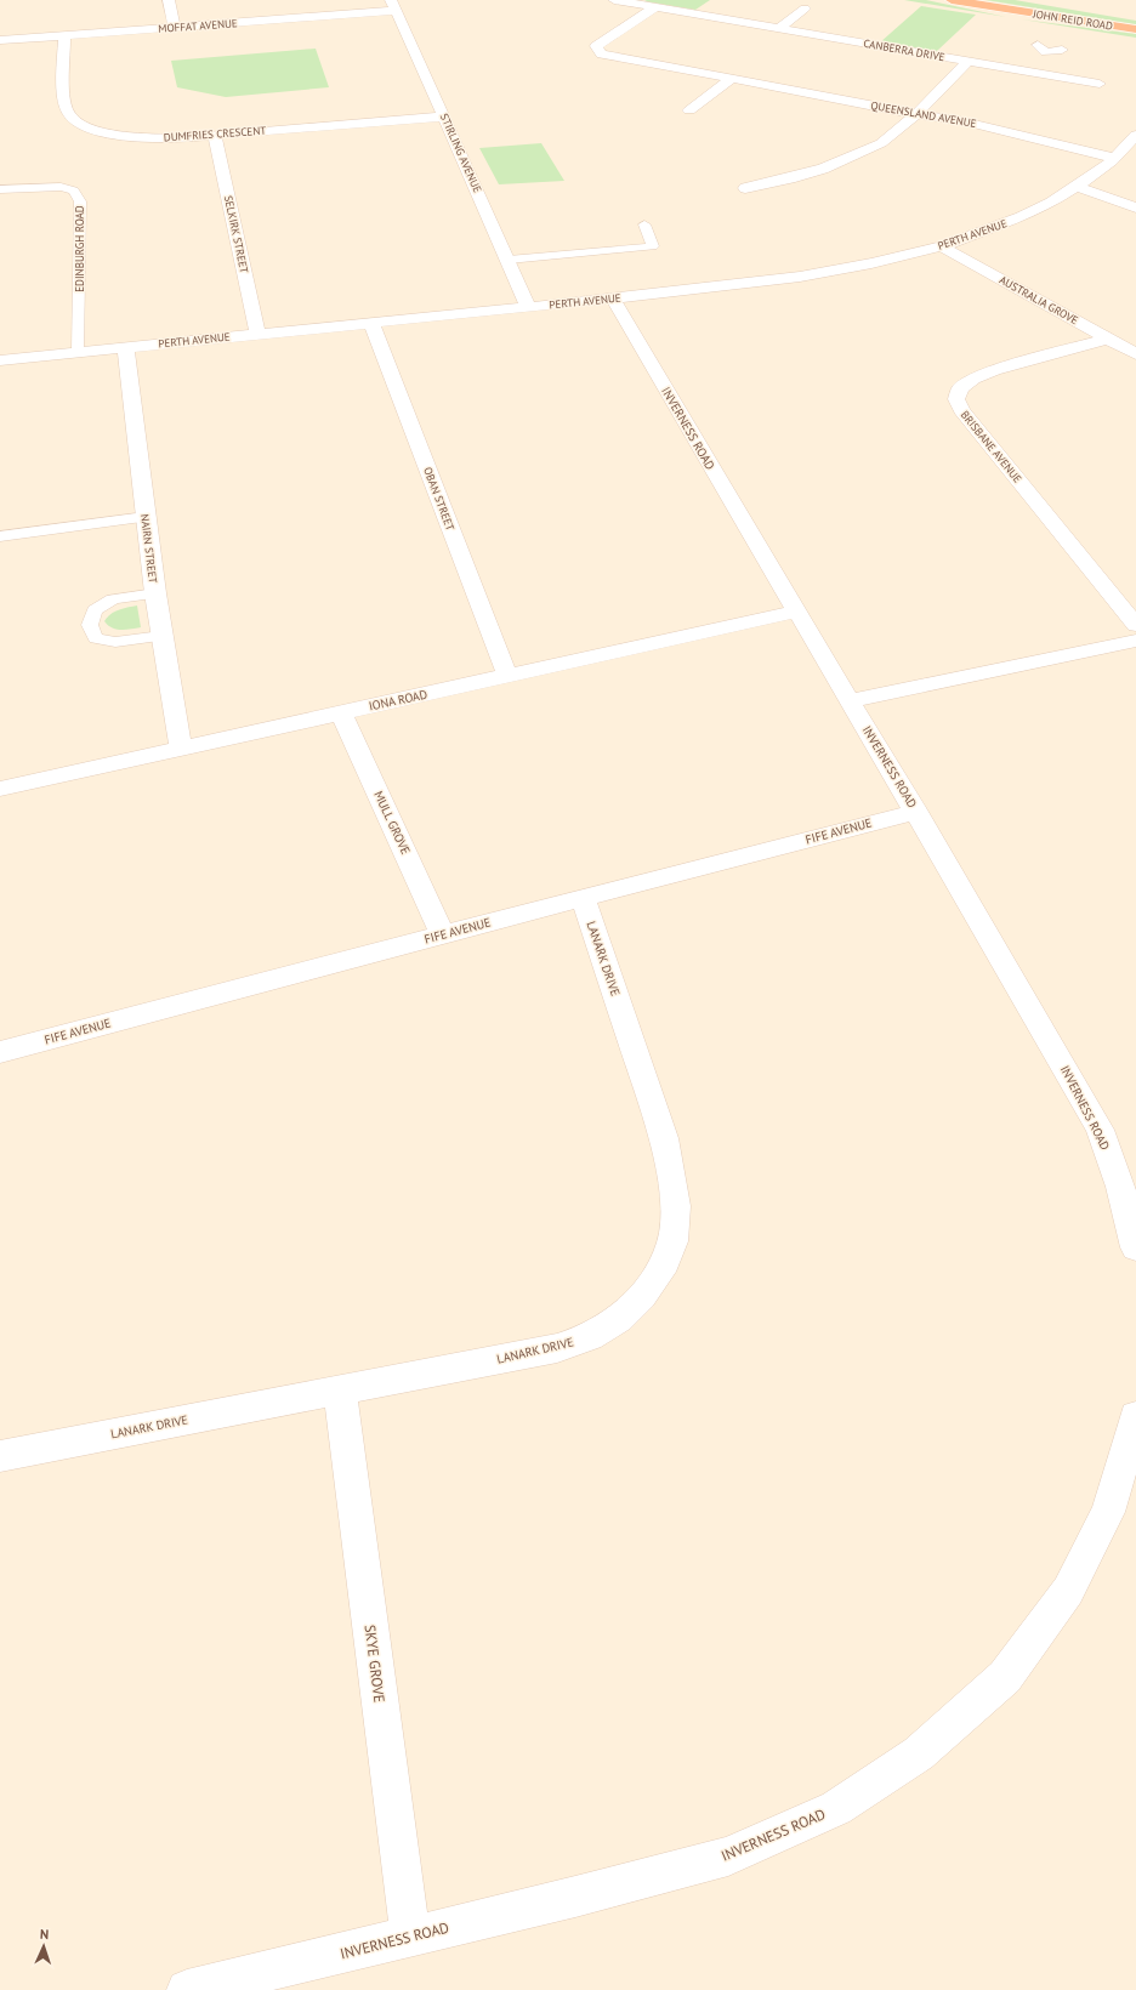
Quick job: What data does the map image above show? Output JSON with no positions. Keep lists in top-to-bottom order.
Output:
{
  "streets": {
    "highway": ["JOHN REID ROAD"],
    "street": [
      "MOFFAT AVENUE",
      "CANBERRA DRIVE",
      "QUEENSLAND AVENUE",
      "DUMFRIES CRESCENT",
      "STIRLING AVENUE",
      "SELKIRK STREET",
      "PERTH AVENUE",
      "AUSTRALIA GROVE",
      "INVERNESS ROAD",
      "BRISBANE AVENUE",
      "OBAN STREET",
      "NAIRN STREET",
      "IONA ROAD",
      "MULL GROVE",
      "FIFE AVENUE",
      "LANARK DRIVE",
      "SKYE GROVE"
    ],
    "lane": ["EDINBURGH ROAD"]
  },
  "crossings": [
    ["MOFFAT AVENUE", "DUMFRIES CRESCENT"],
    ["MOFFAT AVENUE", "STIRLING AVENUE"],
    ["CANBERRA DRIVE", "QUEENSLAND AVENUE"],
    ["QUEENSLAND AVENUE", "PERTH AVENUE"],
    ["DUMFRIES CRESCENT", "STIRLING AVENUE"],
    ["DUMFRIES CRESCENT", "SELKIRK STREET"],
    ["STIRLING AVENUE", "PERTH AVENUE"],
    ["SELKIRK STREET", "PERTH AVENUE"],
    ["PERTH AVENUE", "EDINBURGH ROAD"],
    ["PERTH AVENUE", "AUSTRALIA GROVE"],
    ["PERTH AVENUE", "INVERNESS ROAD"],
    ["PERTH AVENUE", "OBAN STREET"],
    ["PERTH AVENUE", "NAIRN STREET"],
    ["AUSTRALIA GROVE", "BRISBANE AVENUE"],
    ["INVERNESS ROAD", "IONA ROAD"],
    ["INVERNESS ROAD", "FIFE AVENUE"],
    ["INVERNESS ROAD", "SKYE GROVE"],
    ["OBAN STREET", "IONA ROAD"],
    ["NAIRN STREET", "IONA ROAD"],
    ["IONA ROAD", "MULL GROVE"],
    ["MULL GROVE", "FIFE AVENUE"],
    ["FIFE AVENUE", "LANARK DRIVE"],
    ["LANARK DRIVE", "SKYE GROVE"]
  ],
  "north": "top"
}
